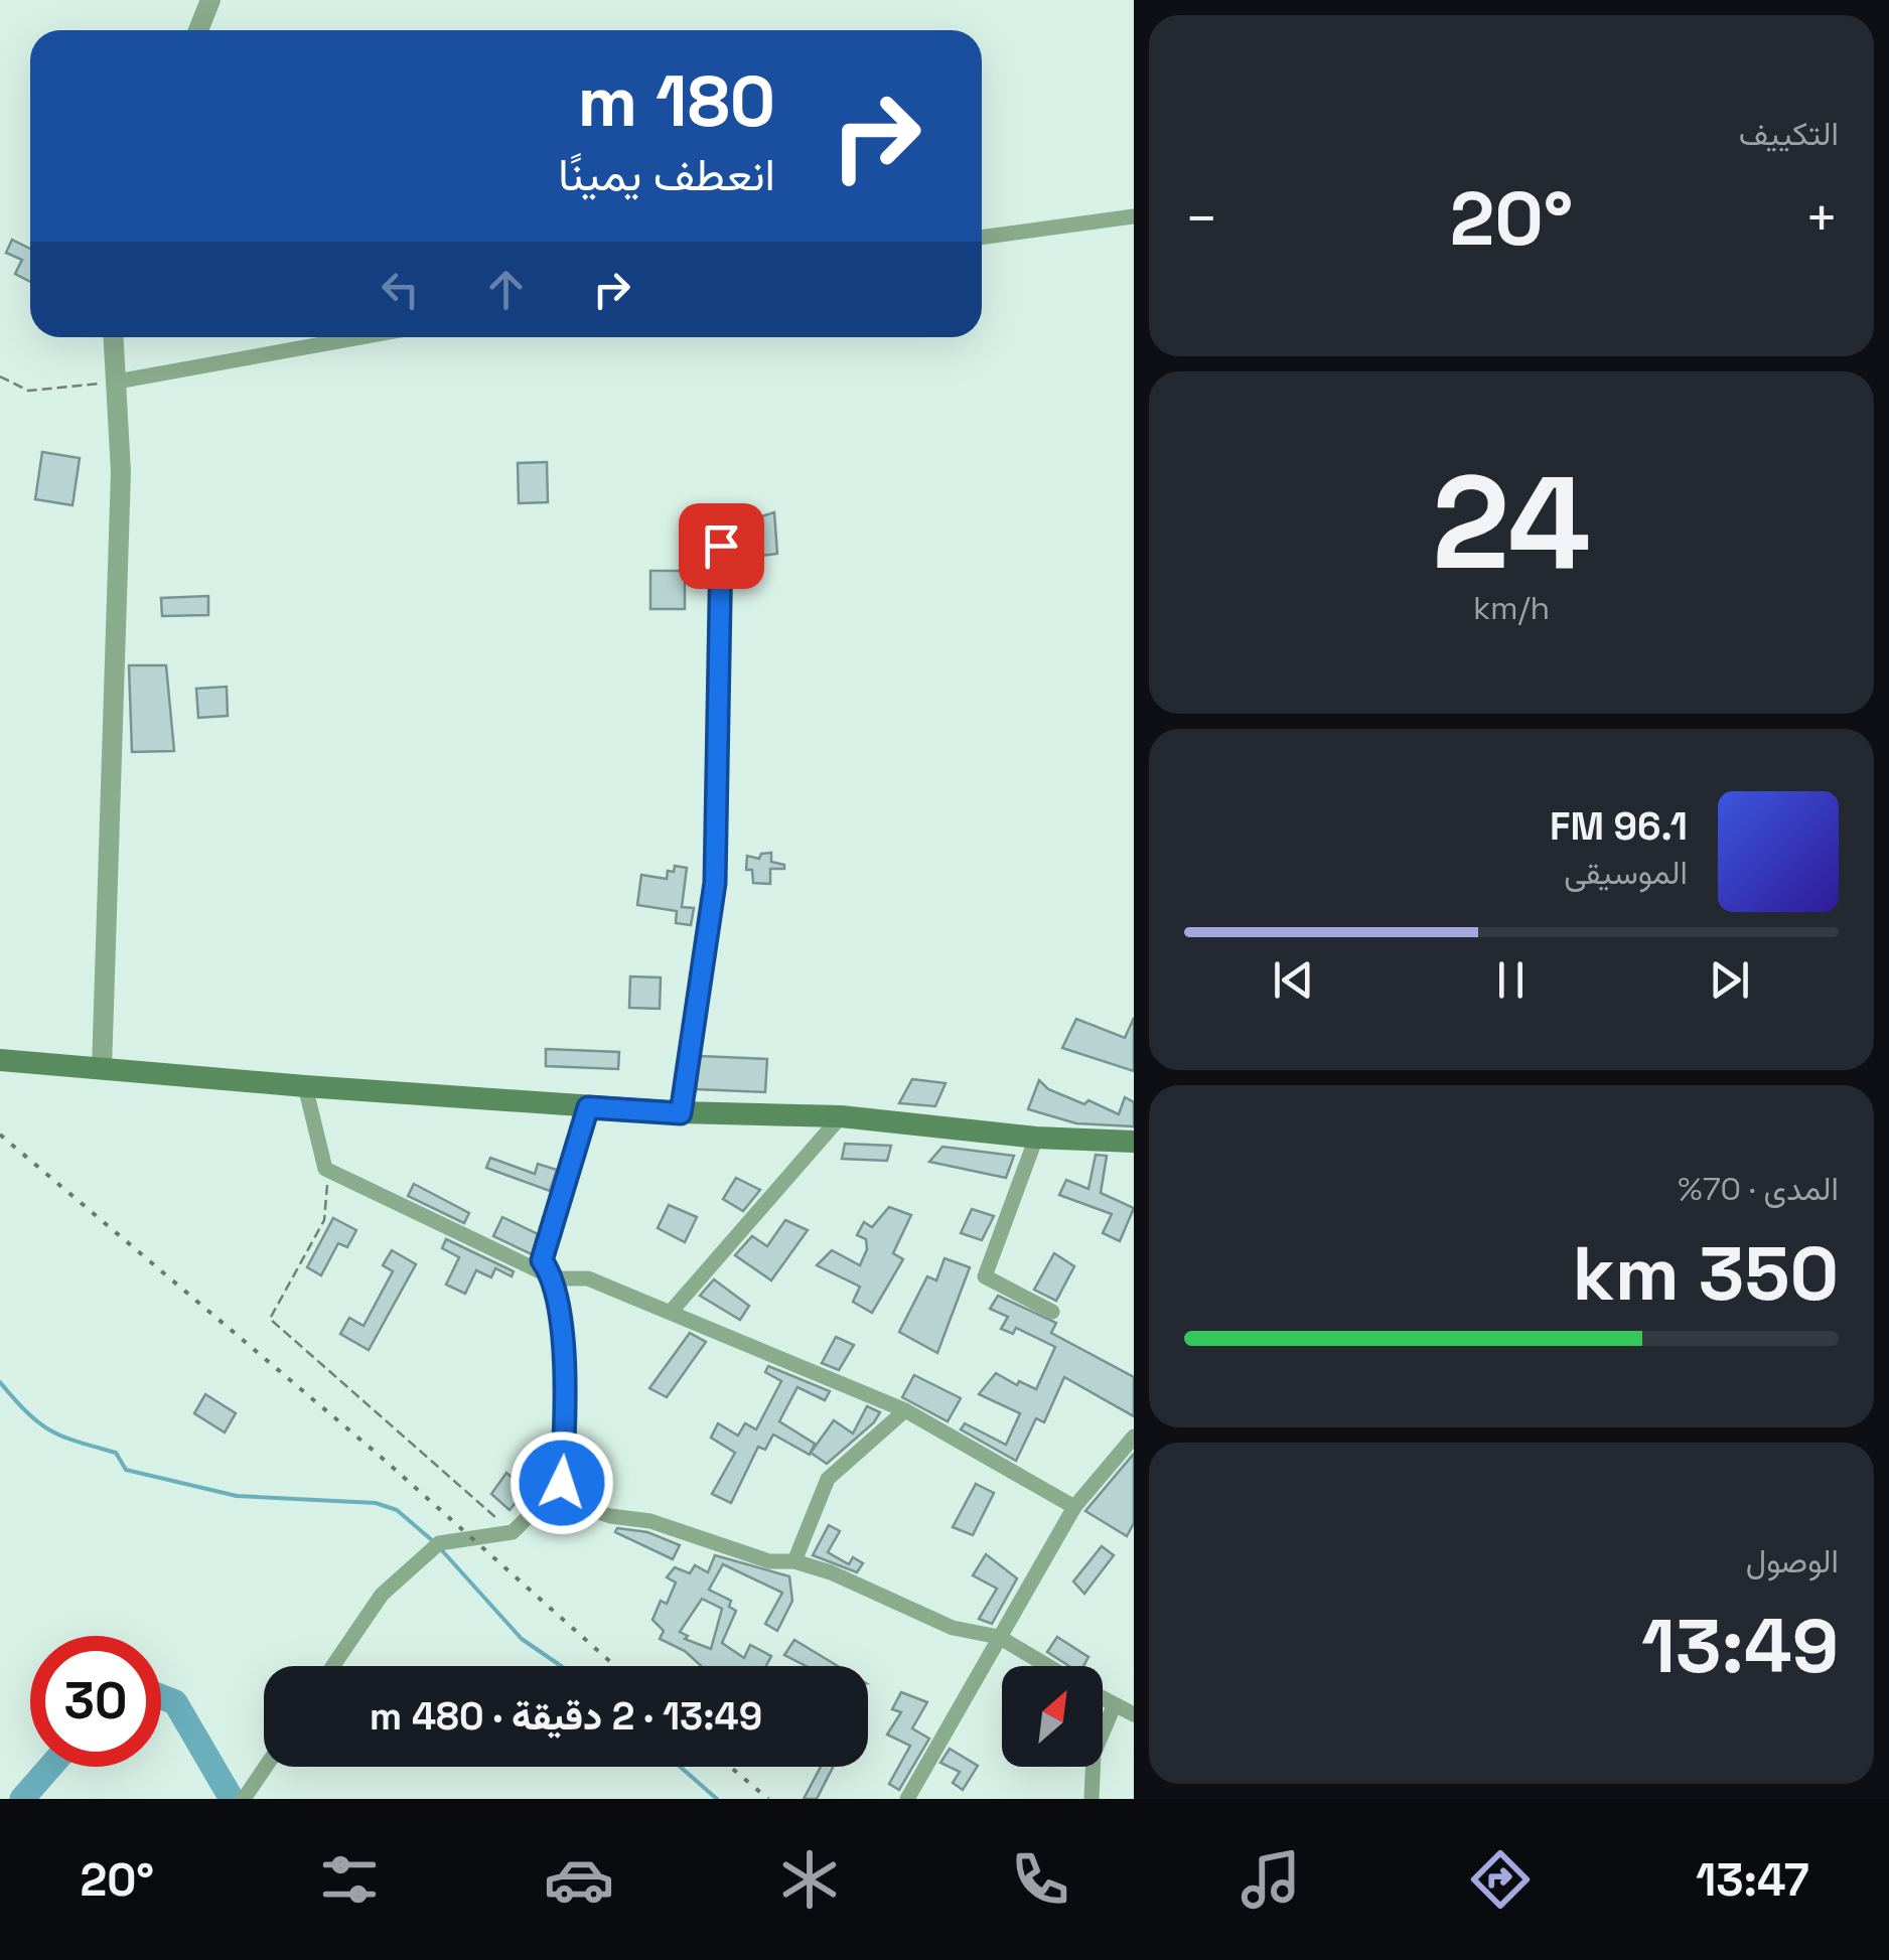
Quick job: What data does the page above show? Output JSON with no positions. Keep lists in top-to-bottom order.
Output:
{
  "north": "top right",
  "page": {
    "tile": [
      "التكييف",
      ["24", "km/h"],
      ["المدى · 70%", "350 km"],
      ["الوصول", "13:49"]
    ],
    "turn": ["180 m", "انعطف يمينًا"],
    "heat": ["−", "20°", "+"],
    "song": ["96.1 FM", "الموسيقى"],
    "limit": "30",
    "trip": "13:49 · 2 دقيقة · 480 m",
    "tabs": ["13:47", "20°"]
  }
}
